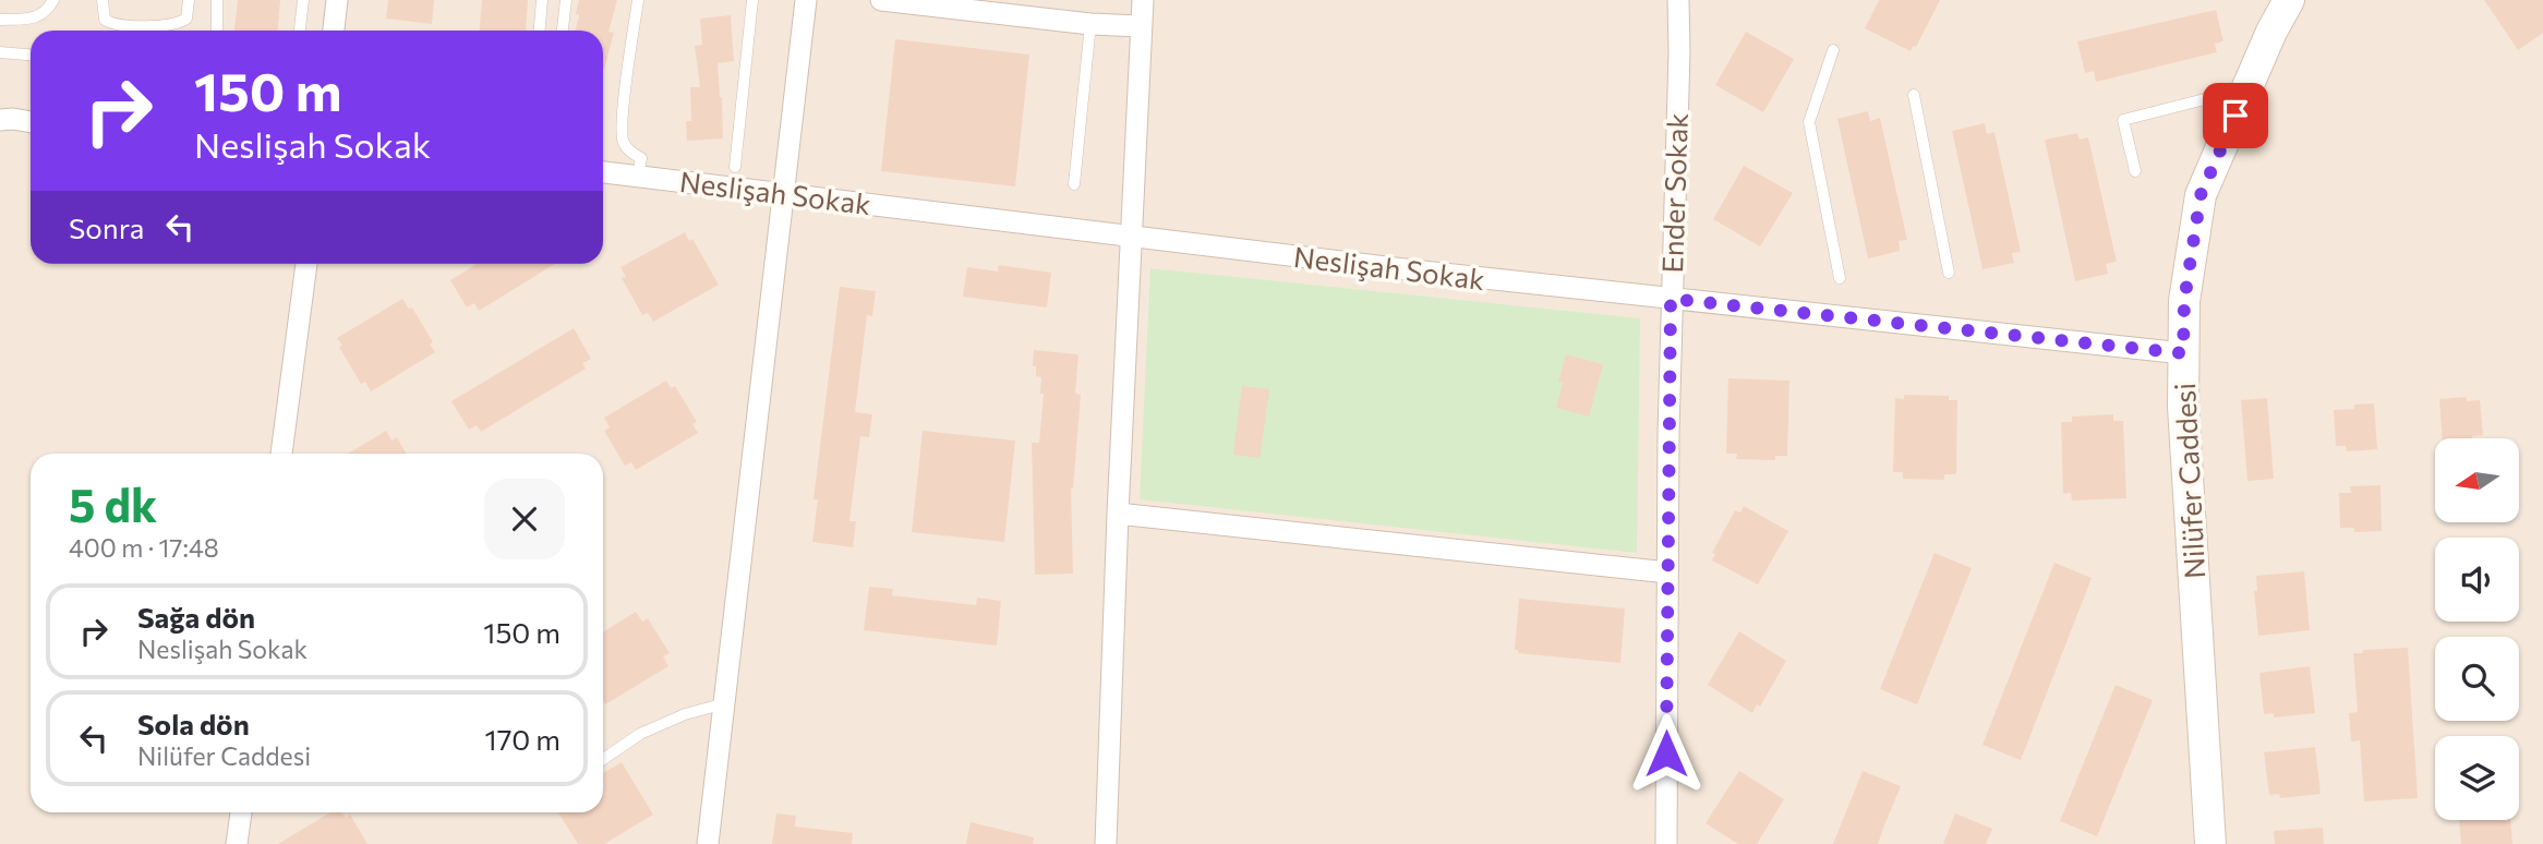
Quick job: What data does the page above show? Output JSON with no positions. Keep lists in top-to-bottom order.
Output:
{
  "streets": {
    "street": ["Neslişah Sokak", "Ender Sokak", "Nilüfer Caddesi"]
  },
  "crossings": [
    ["Neslişah Sokak", "Ender Sokak"],
    ["Neslişah Sokak", "Nilüfer Caddesi"]
  ],
  "north": "left",
  "page": {
    "turn": ["150 m", "Neslişah Sokak"],
    "then": "Sonra",
    "heading": ["5 dk", "400 m · 17:48"],
    "list": [
      {
        "name": "Sağa dön",
        "note": "Neslişah Sokak",
        "value": "150 m"
      },
      {
        "name": "Sola dön",
        "note": "Nilüfer Caddesi",
        "value": "170 m"
      }
    ]
  }
}
